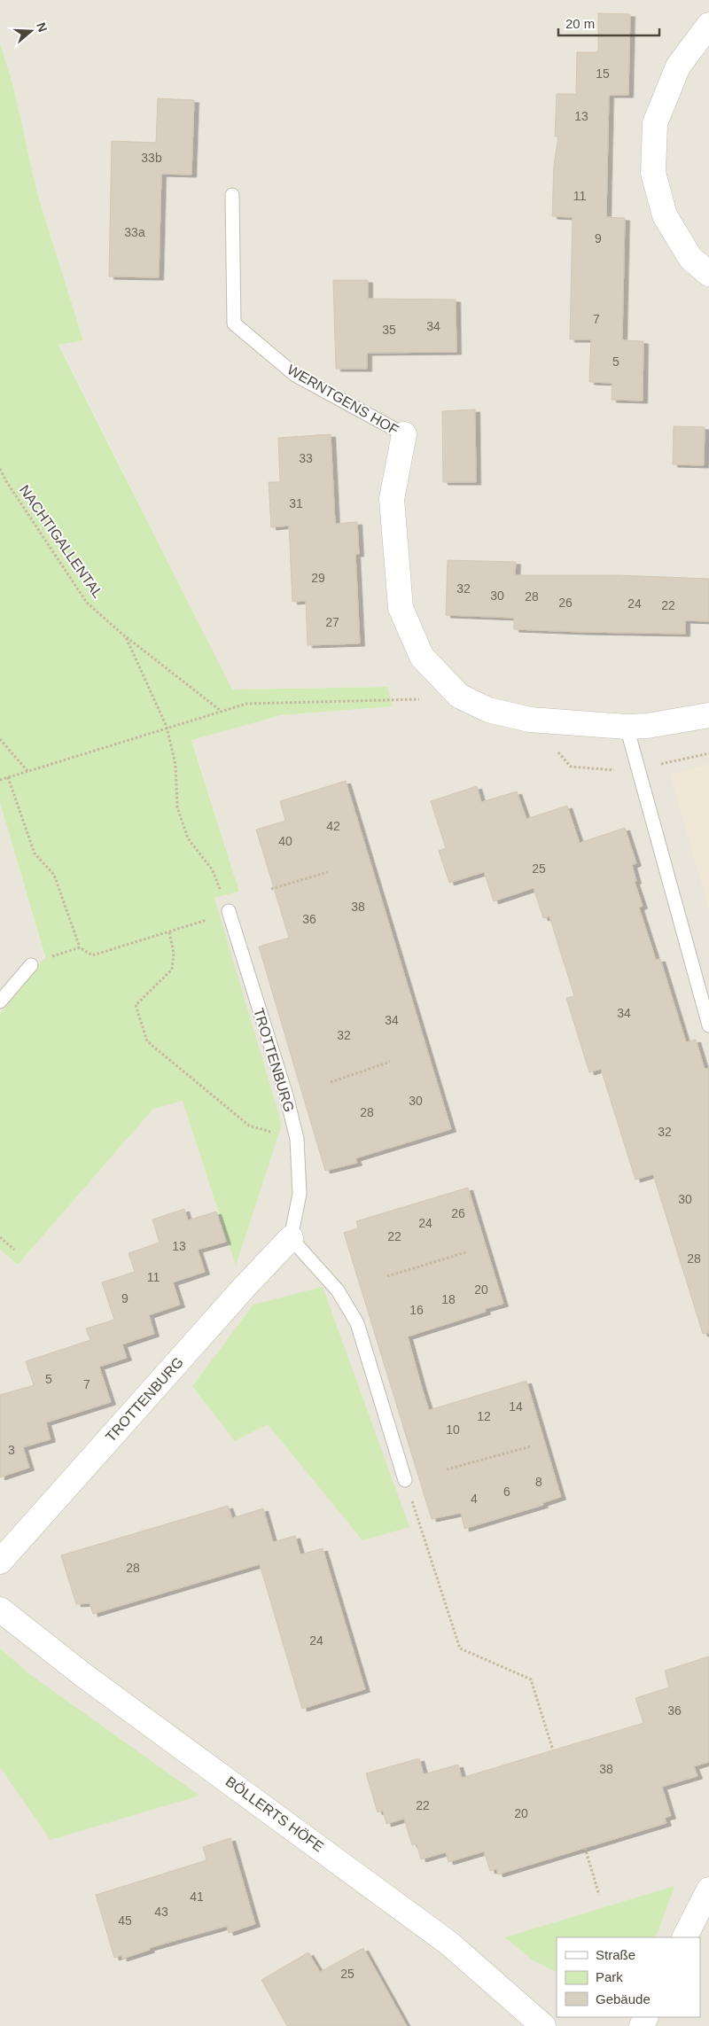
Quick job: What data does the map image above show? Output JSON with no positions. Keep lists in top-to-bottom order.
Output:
{
  "streets": {
    "street": ["WERNTGENS HOF", "TROTTENBURG", "BÖLLERTS HÖFE"],
    "path": ["NACHTIGALLENTAL"]
  },
  "crossings": [
    ["NACHTIGALLENTAL", "TROTTENBURG"]
  ],
  "house_numbers": [
    "15",
    "13",
    "33b",
    "11",
    "33a",
    "9",
    "7",
    "34",
    "35",
    "5",
    "33",
    "31",
    "29",
    "32",
    "30",
    "28",
    "26",
    "24",
    "22",
    "27",
    "42",
    "40",
    "25",
    "38",
    "36",
    "34",
    "34",
    "32",
    "30",
    "28",
    "32",
    "30",
    "26",
    "24",
    "22",
    "13",
    "28",
    "11",
    "20",
    "9",
    "18",
    "16",
    "5",
    "7",
    "14",
    "12",
    "10",
    "3",
    "8",
    "6",
    "4",
    "28",
    "24",
    "36",
    "38",
    "22",
    "20",
    "41",
    "43",
    "45",
    "25"
  ],
  "legend": ["Straße", "Park", "Gebäude"],
  "scale_bar": "20 m",
  "north": "right"
}
